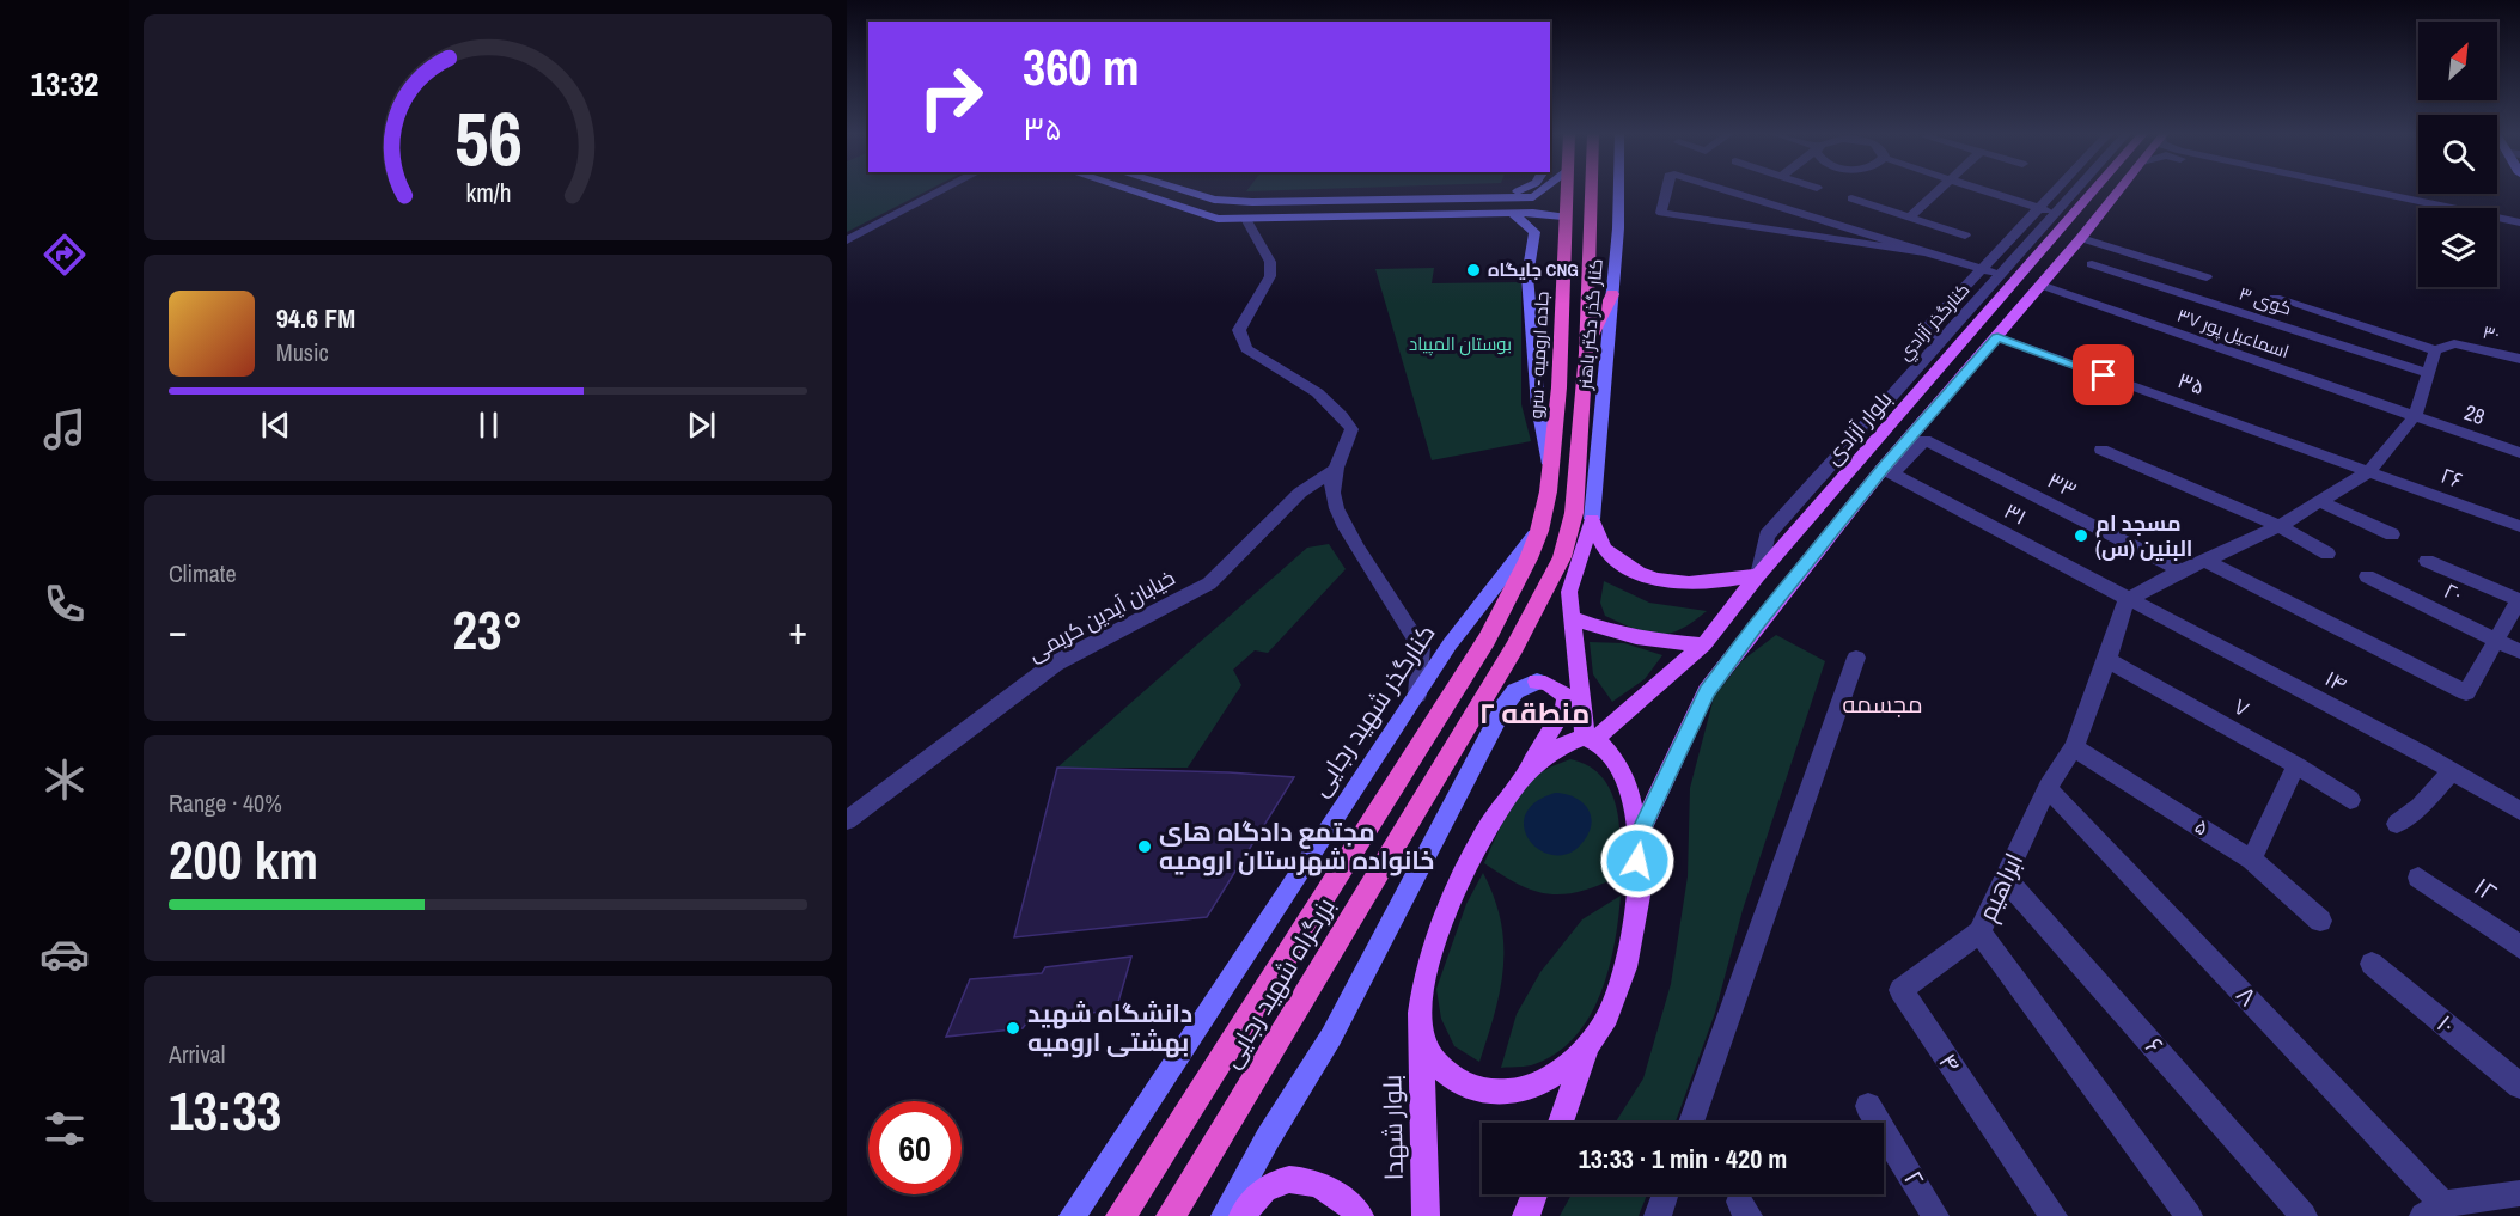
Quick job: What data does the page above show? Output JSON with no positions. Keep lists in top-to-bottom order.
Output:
{
  "streets": {
    "highway": ["جاده ارومیه - سرو", "بزرگراه شهید رجایی"],
    "main road": [
      "کنار گذر دکتر باهنر",
      "بلوار آزادی",
      "کنارگذر شهید رجایی",
      "بلوار شهدا"
    ],
    "street": [
      "کوی ۳",
      "کنارگذر آزادي",
      "اسماعیل پور ۳۷",
      "۳۰",
      "۳۵",
      "28",
      "۲۶",
      "۳۳",
      "۳۱",
      "۲۰",
      "خیابان آیدین کریمی",
      "۱۴",
      "۷",
      "۵",
      "ابراهیم",
      "۱۲",
      "۸",
      "۱۰",
      "۶",
      "۴",
      "۲"
    ]
  },
  "crossings": [
    ["کنارگذر آزادي", "بلوار آزادی"],
    ["کنار گذر دکتر باهنر", "بزرگراه شهید رجایی"],
    ["اسماعیل پور ۳۷", "28"],
    ["اسماعیل پور ۳۷", "بلوار آزادی"],
    ["جاده ارومیه - سرو", "کنارگذر شهید رجایی"],
    ["جاده ارومیه - سرو", "بزرگراه شهید رجایی"],
    ["۳۵", "بلوار آزادی"],
    ["۳۵", "۲۶"],
    ["بلوار آزادی", "۳۳"],
    ["بلوار آزادی", "۳۱"],
    ["بلوار آزادی", "بلوار شهدا"],
    ["۳۳", "۳۱"],
    ["۳۱", "۱۴"],
    ["۳۱", "ابراهیم"],
    ["۱۴", "ابراهیم"],
    ["۷", "ابراهیم"],
    ["۵", "ابراهیم"],
    ["ابراهیم", "۸"],
    ["ابراهیم", "۶"],
    ["ابراهیم", "۴"]
  ],
  "districts": ["مجسمه", "منطقه ۲"],
  "parks": ["بوستان المپیاد"],
  "places": [
    "جایگاه CNG",
    "مسجد ام البنین (س)",
    "مجتمع دادگاه های خانواده شهرستان ارومیه",
    "دانشگاه شهید بهشتی ارومیه"
  ],
  "north": "top right",
  "page": {
    "tabs": "13:32",
    "turn": ["360 m", "۳۵"],
    "song": ["94.6 FM", "Music"],
    "tile": [
      "Climate",
      ["Range · 40%", "200 km"],
      ["Arrival", "13:33"]
    ],
    "heat": ["−", "23°", "+"],
    "limit": "60",
    "trip": "13:33 · 1 min · 420 m",
    "gauge": ["56", "km/h"]
  }
}
